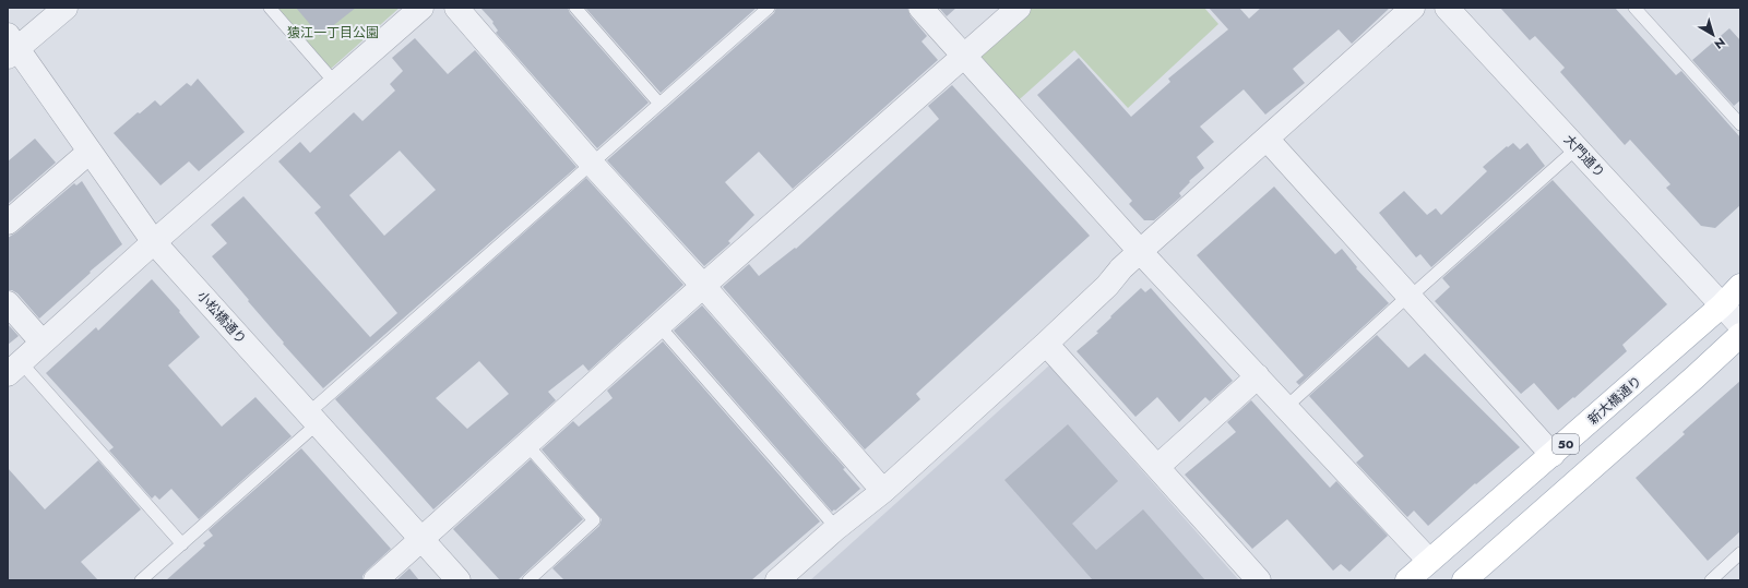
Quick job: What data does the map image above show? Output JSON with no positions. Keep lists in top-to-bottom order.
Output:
{
  "streets": {
    "main road": ["新大橋通り", "50"],
    "street": ["大門通り", "小松橋通り"]
  },
  "crossings": [
    ["大門通り", "新大橋通り"]
  ],
  "parks": ["猿江一丁目公園"],
  "north": "bottom right"
}
